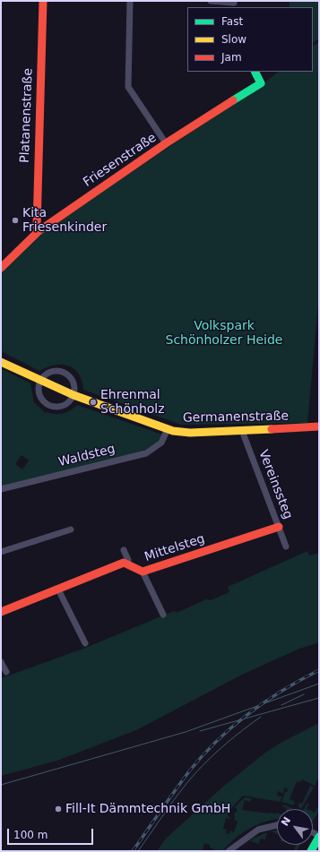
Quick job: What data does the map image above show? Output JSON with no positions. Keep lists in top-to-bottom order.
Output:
{
  "streets": {
    "street": [
      "Platanenstraße",
      "Friesenstraße",
      "Germanenstraße",
      "Waldsteg",
      "Vereinssteg",
      "Mittelsteg"
    ]
  },
  "crossings": [
    ["Platanenstraße", "Friesenstraße"],
    ["Germanenstraße", "Waldsteg"],
    ["Germanenstraße", "Vereinssteg"],
    ["Vereinssteg", "Mittelsteg"]
  ],
  "parks": ["Volkspark Schönholzer Heide"],
  "places": ["Kita Friesenkinder", "Ehrenmal Schönholz", "Fill-It Dämmtechnik GmbH"],
  "legend": ["Fast", "Slow", "Jam"],
  "scale_bar": "100 m",
  "north": "top left"
}
